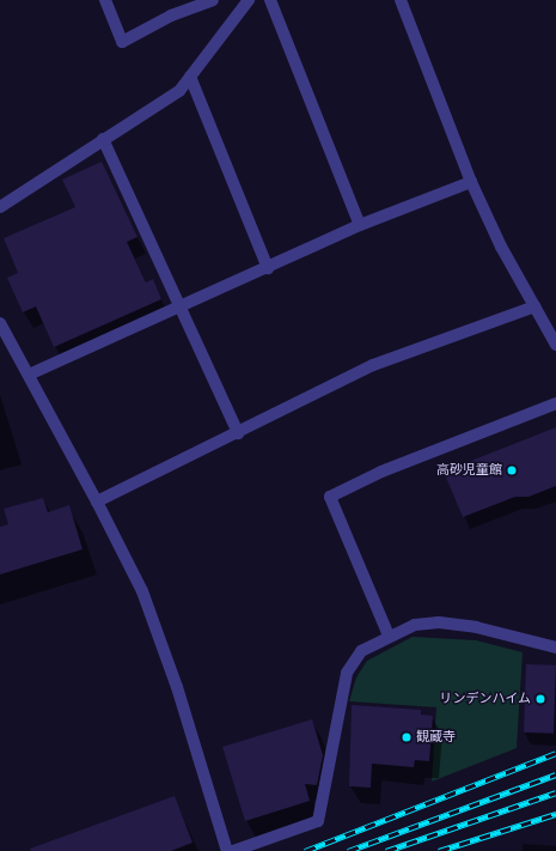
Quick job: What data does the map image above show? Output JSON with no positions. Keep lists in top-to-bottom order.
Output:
{
  "places": ["高砂児童館", "リンデンハイム", "観蔵寺"]
}
